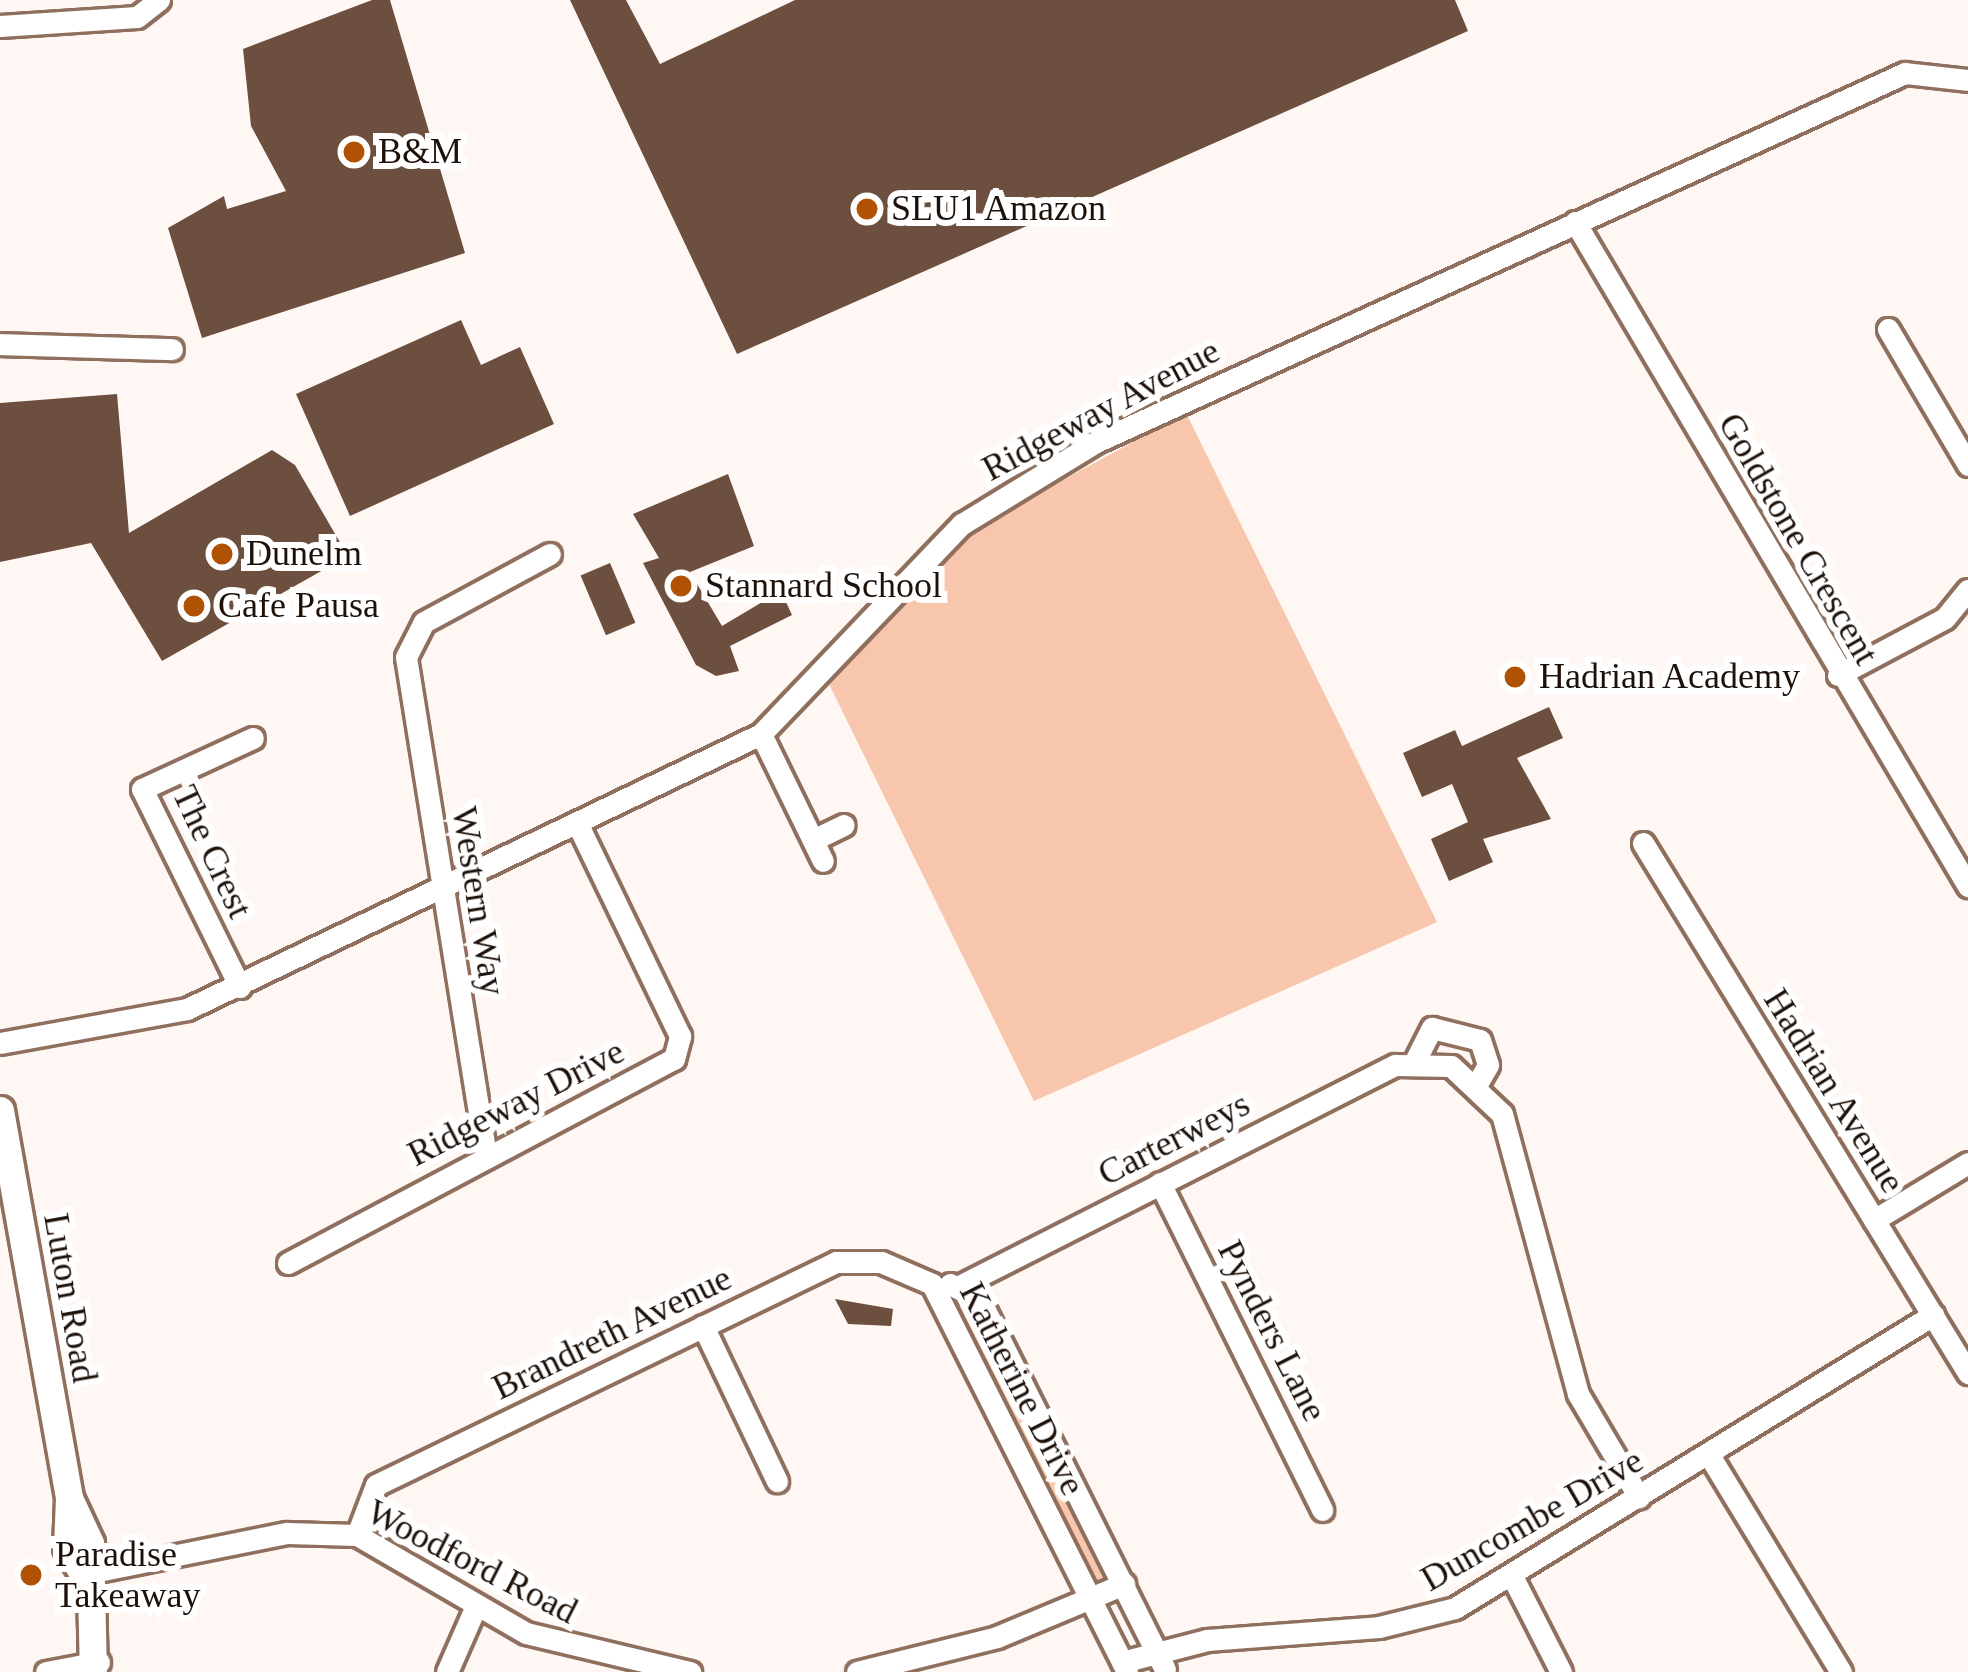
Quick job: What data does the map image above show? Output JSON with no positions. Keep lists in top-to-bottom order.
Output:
{
  "streets": {
    "main road": ["Luton Road"],
    "street": [
      "Ridgeway Avenue",
      "Goldstone Crescent",
      "The Crest",
      "Western Way",
      "Hadrian Avenue",
      "Ridgeway Drive",
      "Carterweys",
      "Pynders Lane",
      "Brandreth Avenue",
      "Katherine Drive",
      "Duncombe Drive",
      "Woodford Road"
    ]
  },
  "crossings": [
    ["Ridgeway Avenue", "Goldstone Crescent"],
    ["Ridgeway Avenue", "The Crest"],
    ["Ridgeway Avenue", "Western Way"],
    ["Ridgeway Avenue", "Ridgeway Drive"],
    ["Western Way", "Ridgeway Drive"],
    ["Hadrian Avenue", "Duncombe Drive"],
    ["Carterweys", "Pynders Lane"],
    ["Carterweys", "Katherine Drive"],
    ["Carterweys", "Duncombe Drive"],
    ["Luton Road", "Woodford Road"],
    ["Brandreth Avenue", "Katherine Drive"],
    ["Brandreth Avenue", "Woodford Road"],
    ["Katherine Drive", "Duncombe Drive"]
  ],
  "places": [
    "B&M",
    "SLU1 Amazon",
    "Dunelm",
    "Stannard School",
    "Cafe Pausa",
    "Hadrian Academy",
    "Paradise Takeaway"
  ]
}
